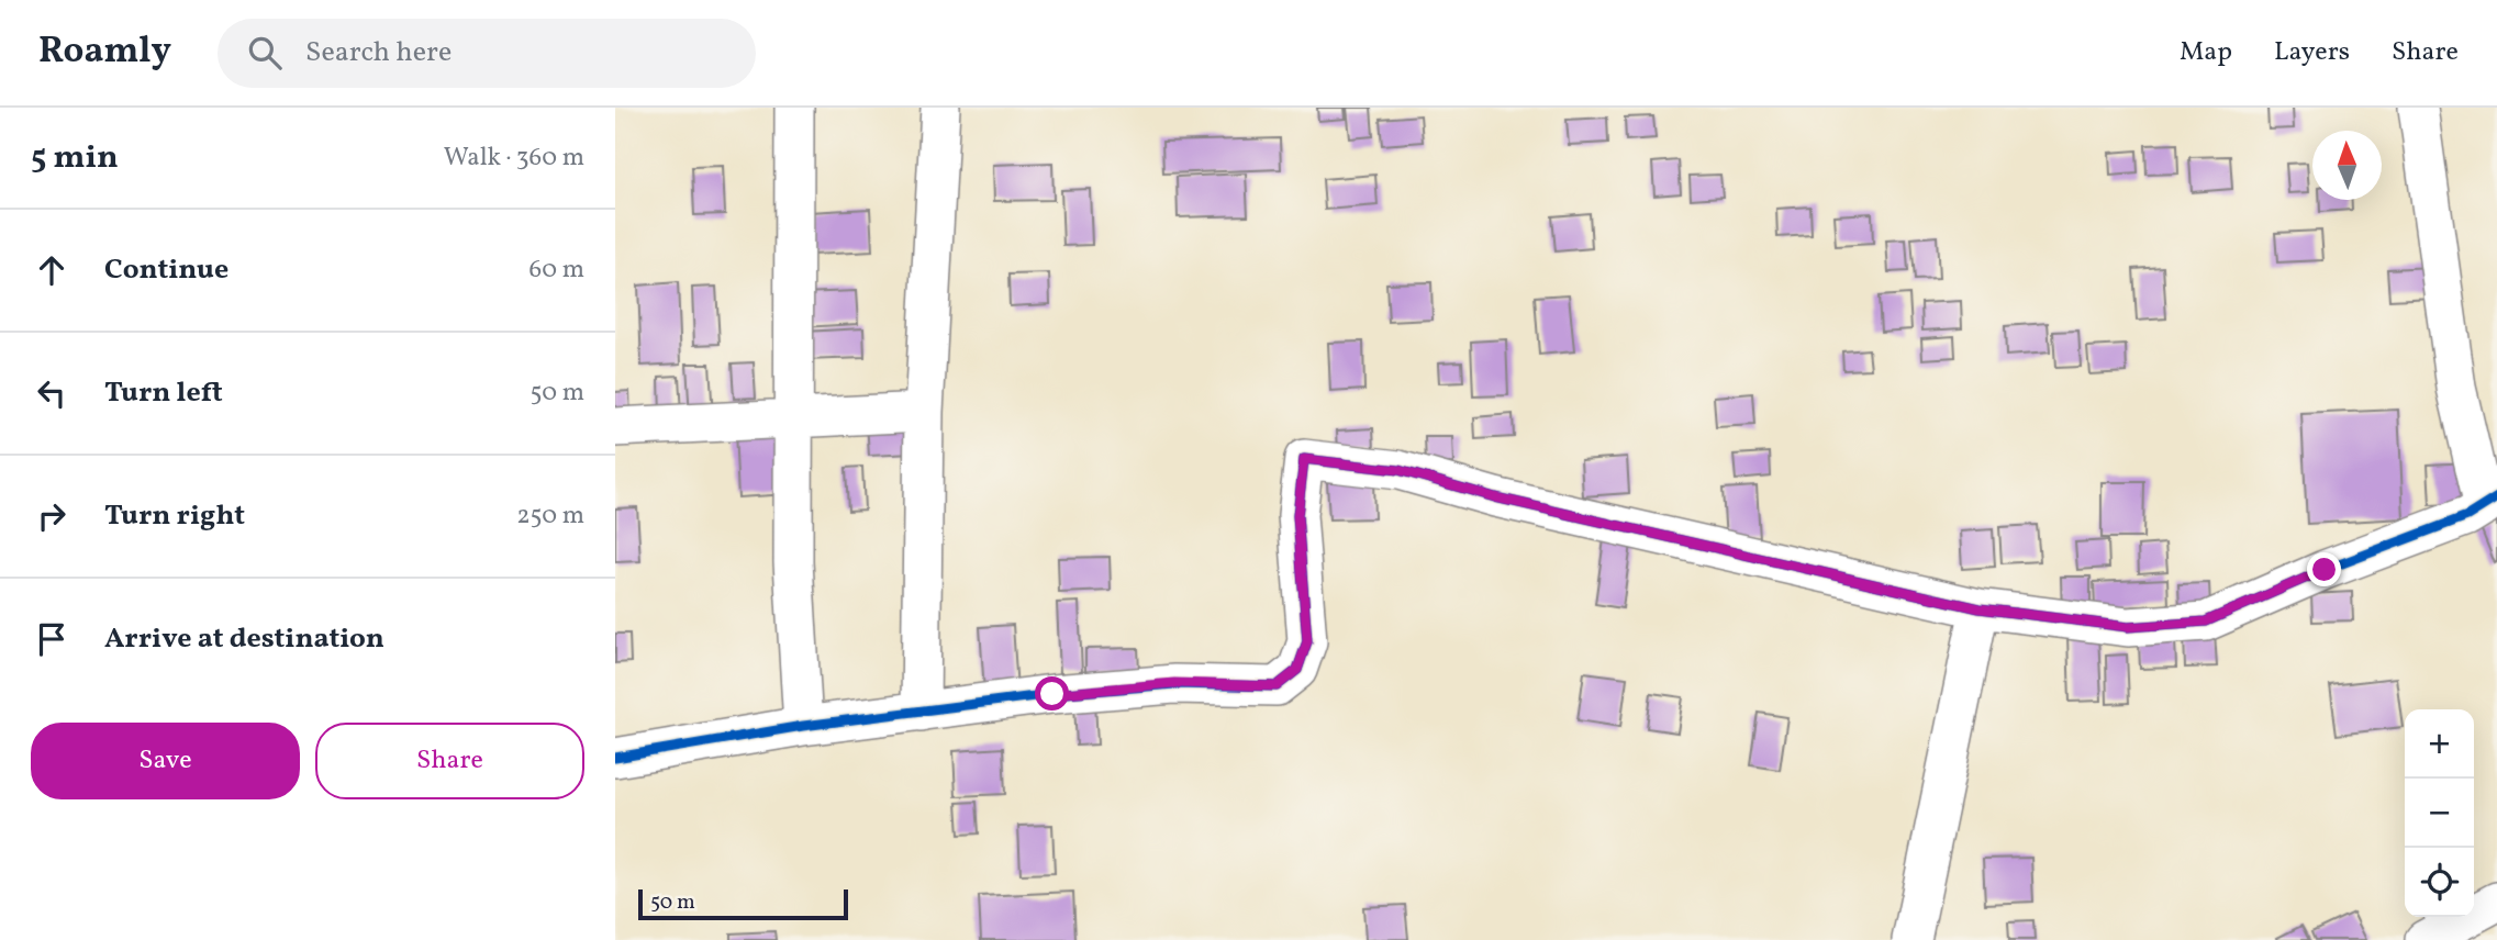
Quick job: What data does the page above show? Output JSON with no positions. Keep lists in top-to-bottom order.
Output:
{
  "scale_bar": "50 m",
  "north": "top",
  "page": {
    "header": "Roamly",
    "search": "Search here",
    "nav": ["Map", "Layers", "Share"],
    "heading": ["5 min", "Walk · 360 m"],
    "list": [
      ["Continue", "60 m"],
      ["Turn left", "50 m"],
      ["Turn right", "250 m"],
      "Arrive at destination"
    ],
    "buttons": ["Save", "Share"],
    "map_buttons": ["+", "−"],
    "scale": "50 m"
  }
}
